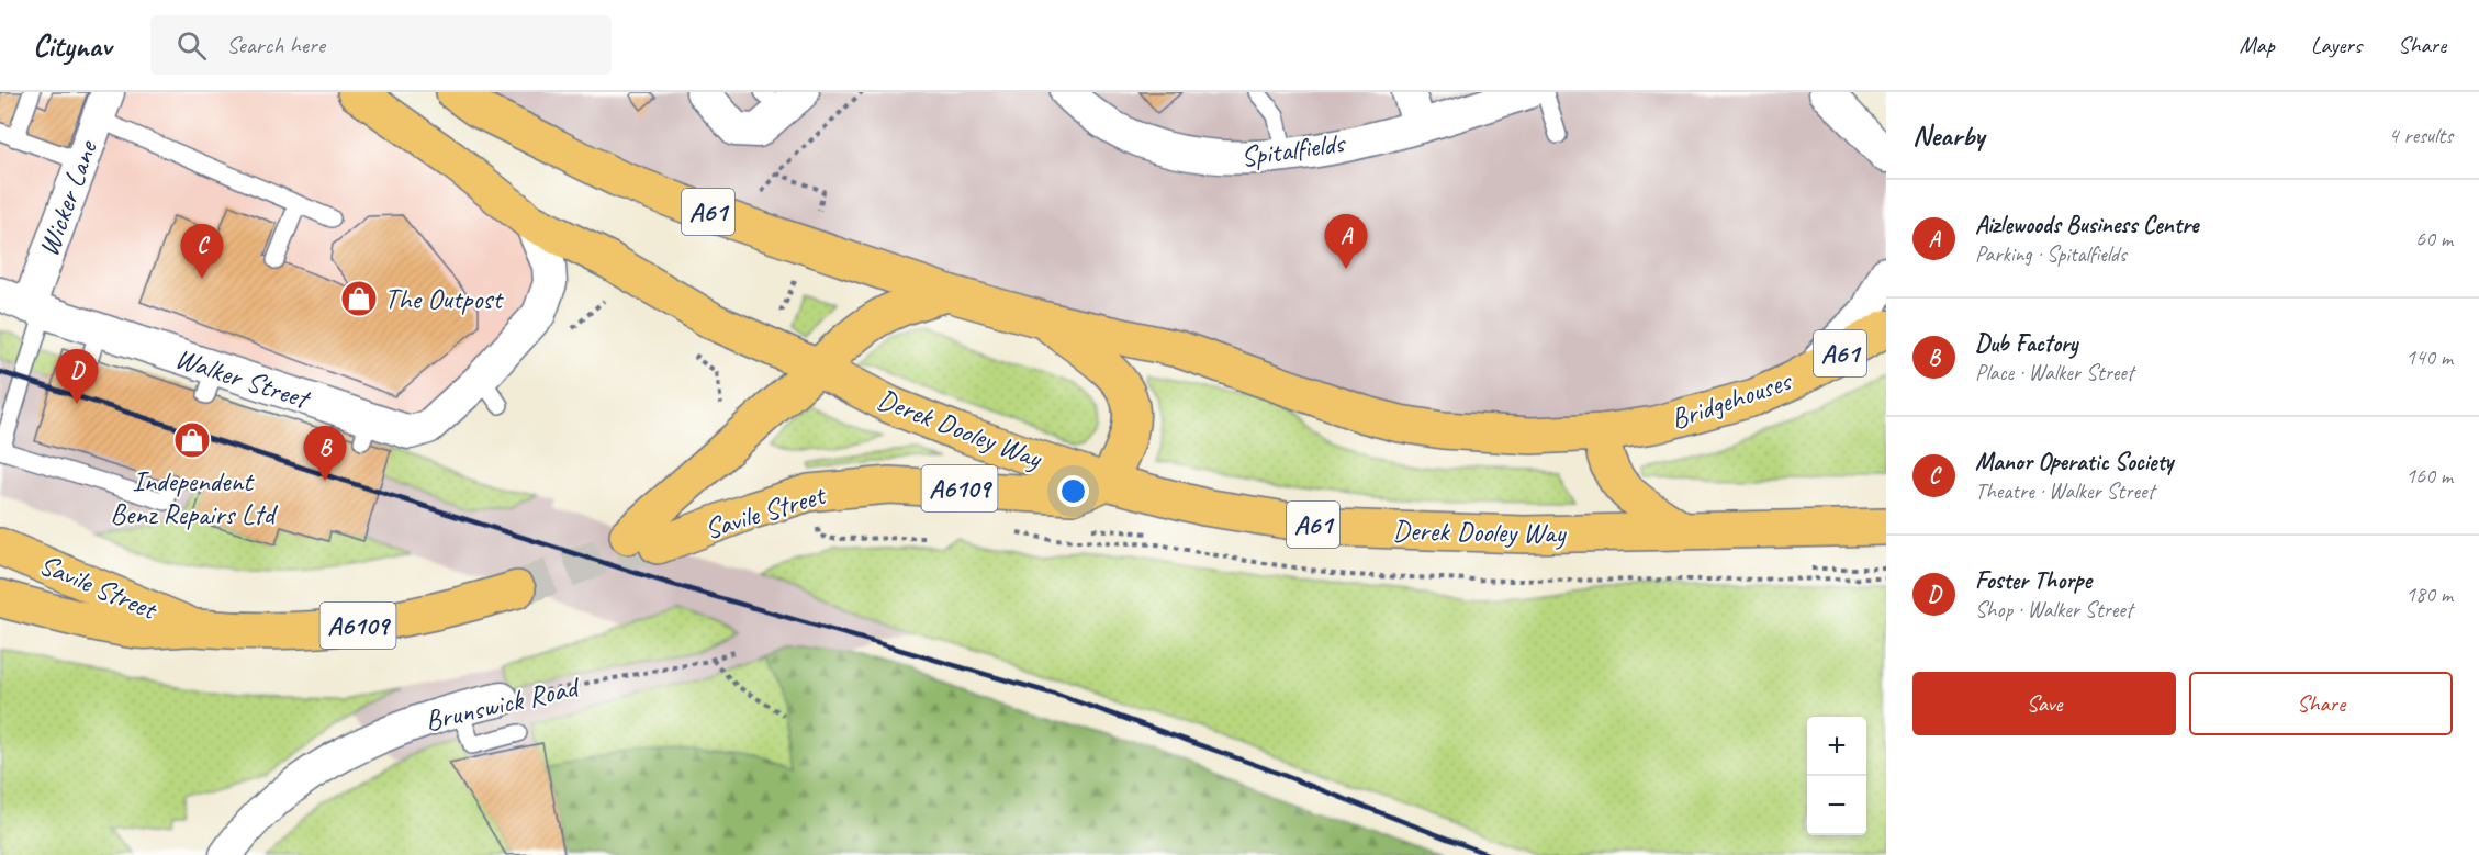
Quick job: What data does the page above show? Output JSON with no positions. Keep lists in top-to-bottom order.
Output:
{
  "streets": {
    "main road": [
      "A61",
      "Bridgehouses",
      "Derek Dooley Way",
      "A6109",
      "Savile Street"
    ],
    "street": [
      "Spitalfields",
      "Wicker Lane",
      "Walker Street",
      "Brunswick Road"
    ]
  },
  "crossings": [
    ["Wicker Lane", "Walker Street"],
    ["A61", "Bridgehouses"],
    ["A61", "Derek Dooley Way"],
    ["A61", "Savile Street"],
    ["Walker Street", "Derek Dooley Way"],
    ["Derek Dooley Way", "Savile Street"]
  ],
  "places": {
    "shop": ["The Outpost", "Independent Benz Repairs Ltd"]
  },
  "page": {
    "header": "Citynav",
    "search": "Search here",
    "nav": ["Map", "Layers", "Share"],
    "heading": ["Nearby", "4 results"],
    "list": [
      {
        "mark": "A",
        "name": "Aizlewoods Business Centre",
        "note": "Parking · Spitalfields",
        "value": "60 m"
      },
      {
        "mark": "B",
        "name": "Dub Factory",
        "note": "Place · Walker Street",
        "value": "140 m"
      },
      {
        "mark": "C",
        "name": "Manor Operatic Society",
        "note": "Theatre · Walker Street",
        "value": "160 m"
      },
      {
        "mark": "D",
        "name": "Foster Thorpe",
        "note": "Shop · Walker Street",
        "value": "180 m"
      }
    ],
    "pins": [
      "A",
      "C",
      "D",
      "B"
    ],
    "buttons": ["Save", "Share"],
    "map_buttons": ["+", "−"]
  }
}
